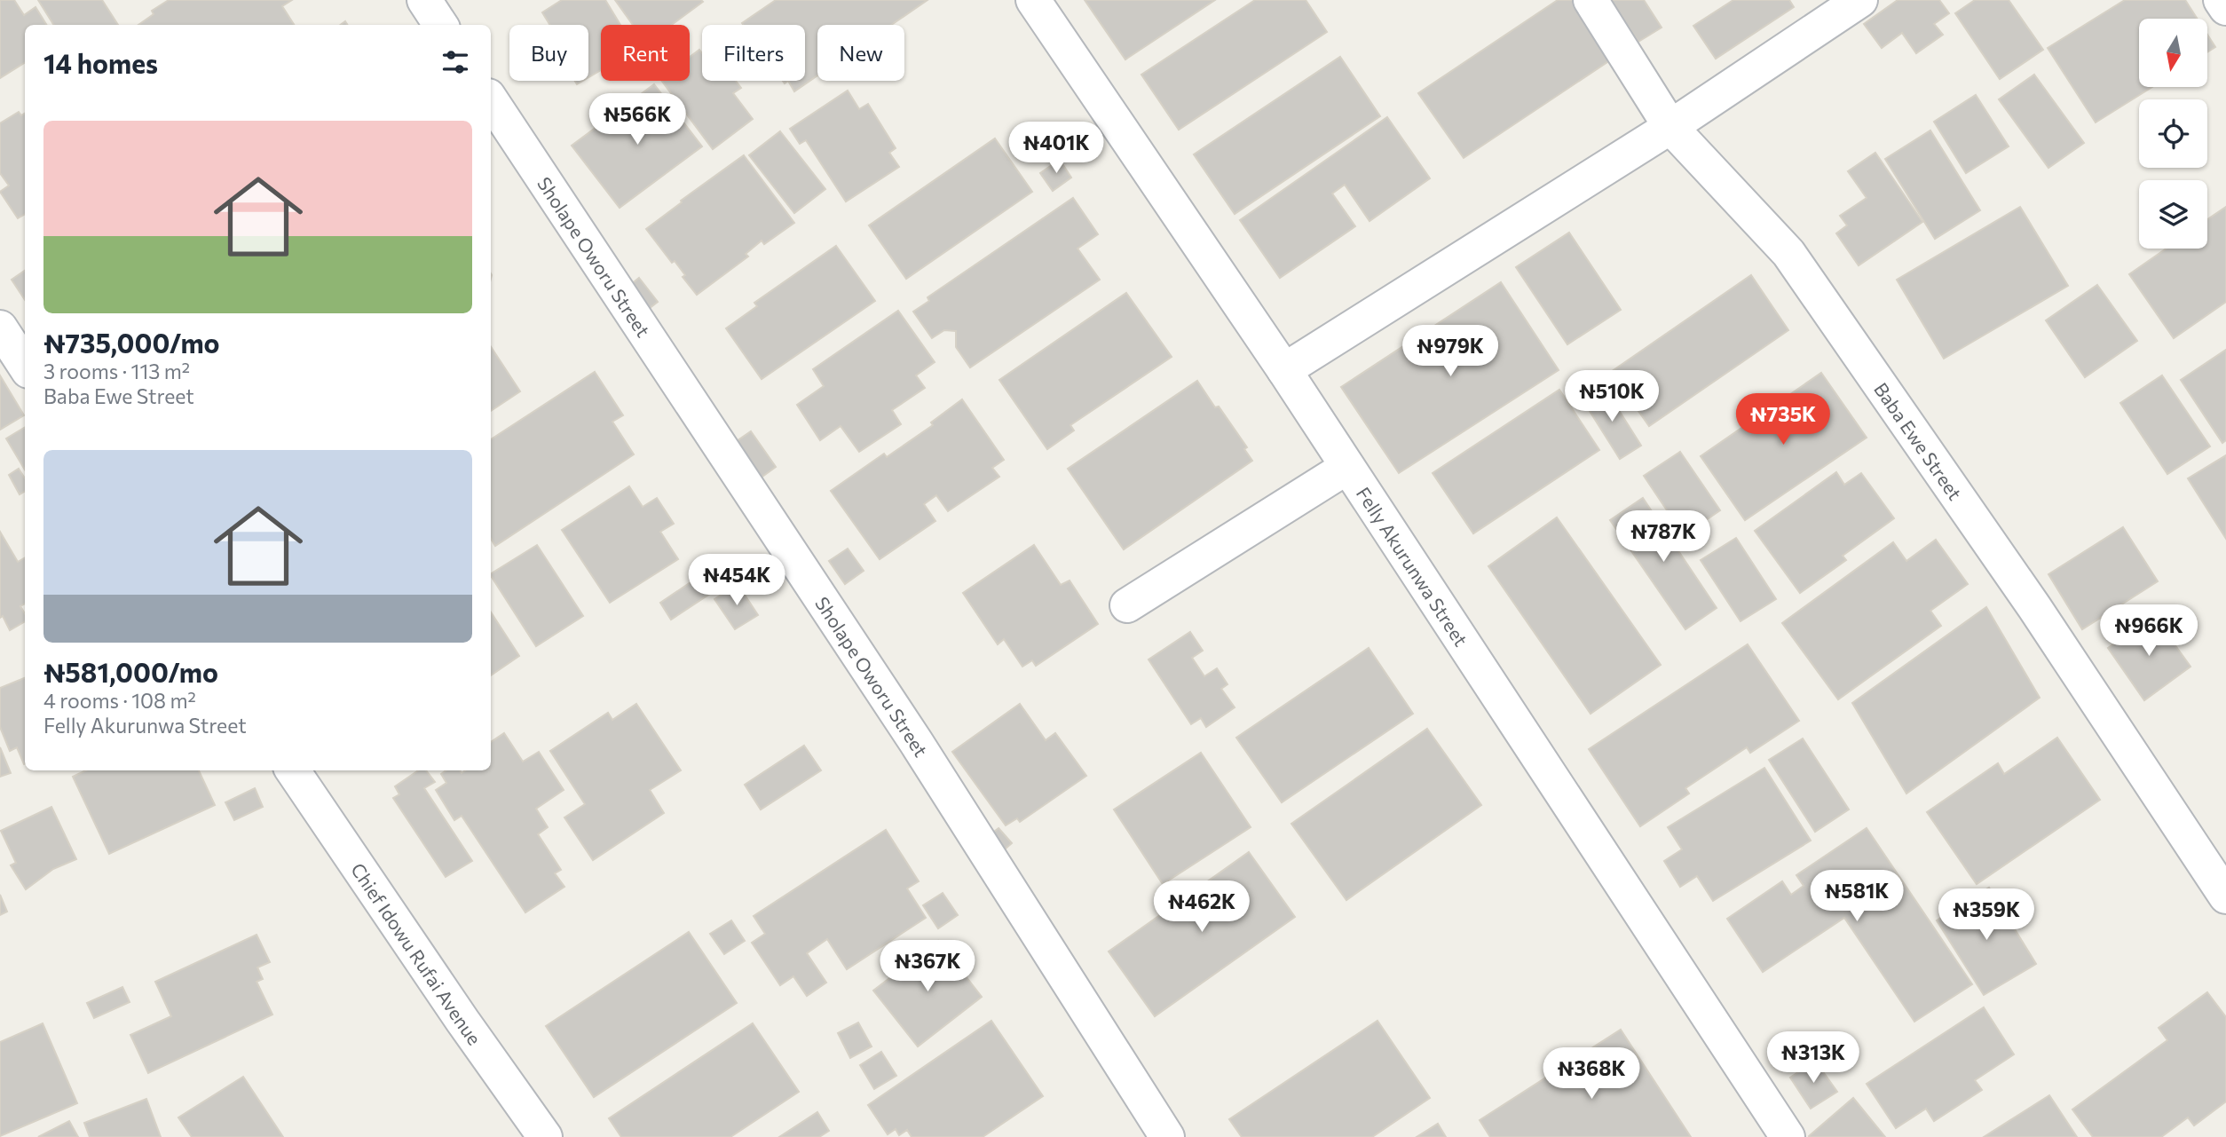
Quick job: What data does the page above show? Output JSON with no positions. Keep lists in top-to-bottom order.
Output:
{
  "streets": {
    "street": [
      "Sholape Oworu Street",
      "Baba Ewe Street",
      "Felly Akurunwa Street",
      "Chief Idowu Rufai Avenue"
    ]
  },
  "north": "bottom",
  "page": {
    "chip": [
      "Buy",
      "Rent",
      "Filters",
      "New"
    ],
    "heading": "14 homes",
    "price": [
      "₦566K",
      "₦401K",
      "₦979K",
      "₦510K",
      "₦735K",
      "₦787K",
      "₦454K",
      "₦966K",
      "₦581K",
      "₦462K",
      "₦359K",
      "₦367K",
      "₦313K",
      "₦368K"
    ],
    "list": [
      {
        "name": "₦735,000/mo",
        "note": "3 rooms · 113 m² · Baba Ewe Street"
      },
      {
        "name": "₦581,000/mo",
        "note": "4 rooms · 108 m² · Felly Akurunwa Street"
      }
    ]
  }
}
